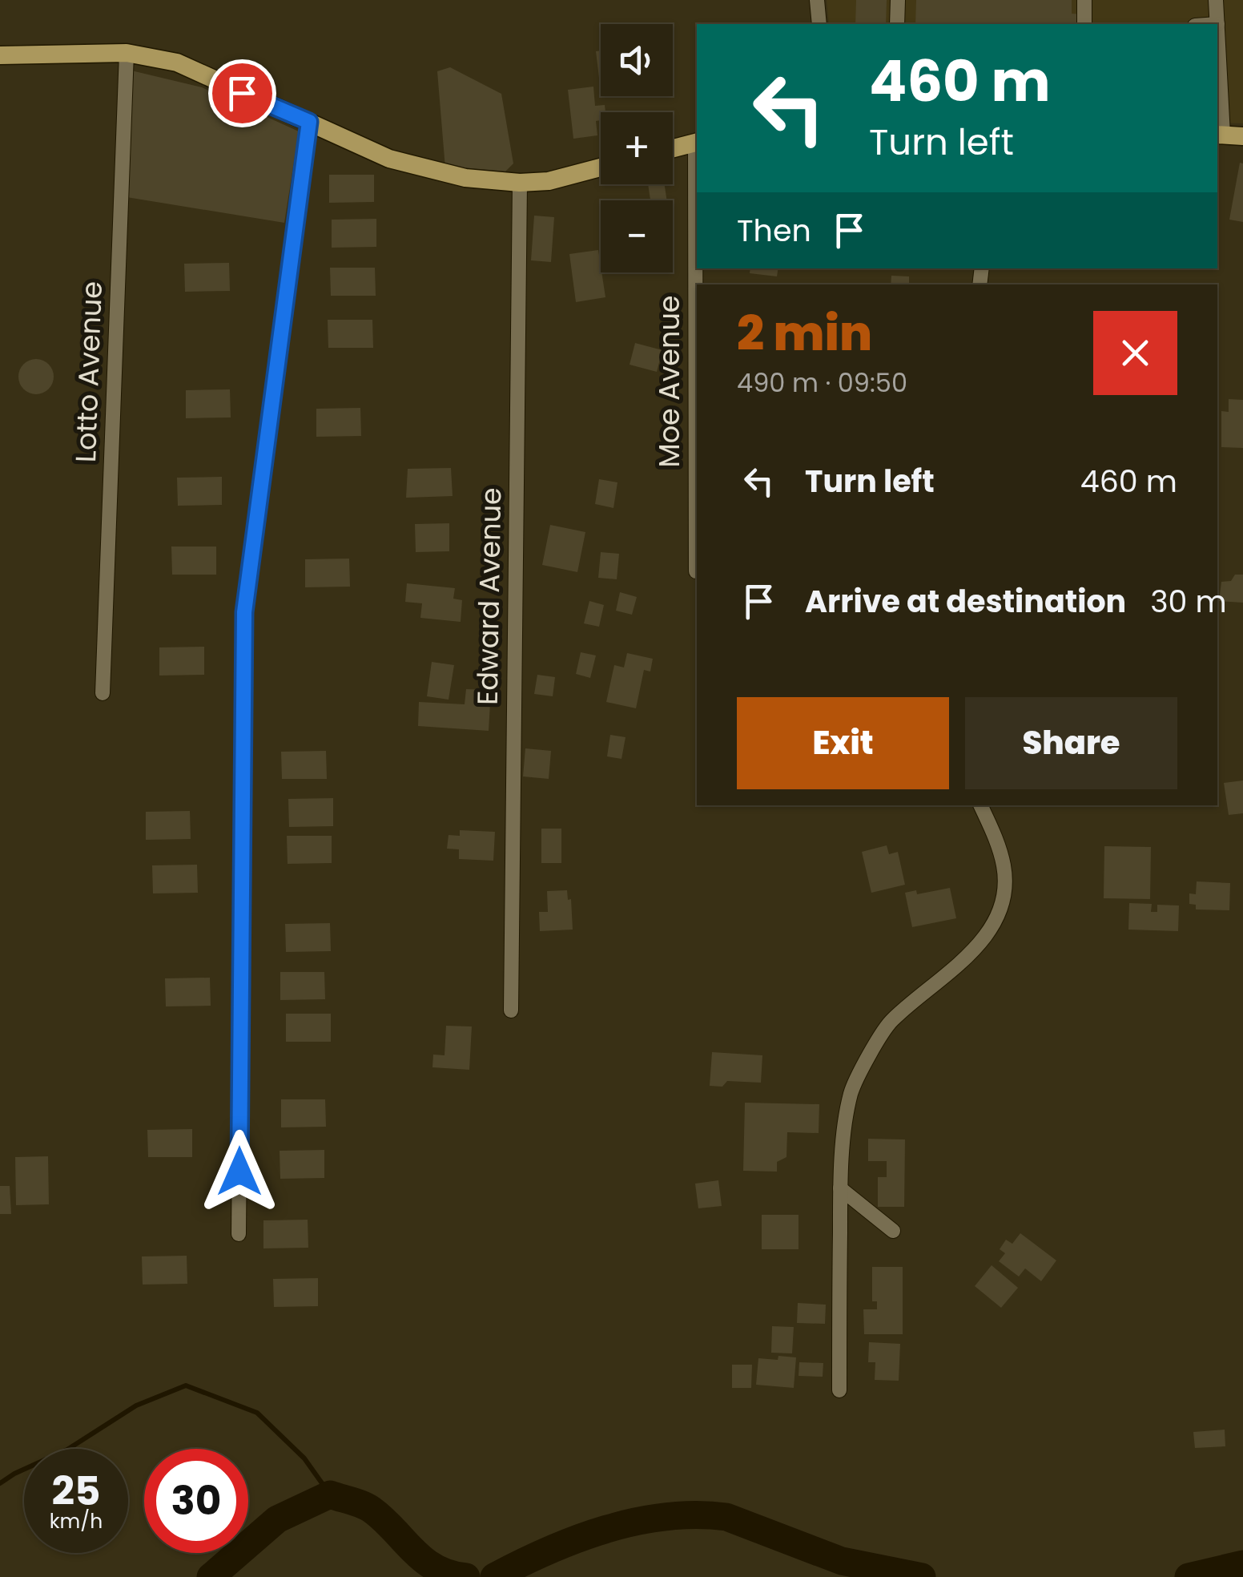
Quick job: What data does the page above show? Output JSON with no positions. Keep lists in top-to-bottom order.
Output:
{
  "streets": {
    "street": ["Lotto Avenue", "Moe Avenue", "Edward Avenue"]
  },
  "page": {
    "map_buttons": ["+", "−"],
    "turn": ["460 m", "Turn left"],
    "then": "Then",
    "heading": ["2 min", "490 m · 09:50"],
    "list": [
      {
        "name": "Turn left",
        "value": "460 m"
      },
      {
        "name": "Arrive at destination",
        "value": "30 m"
      }
    ],
    "buttons": ["Exit", "Share"],
    "speed": "25 km/h",
    "limit": "30"
  }
}
